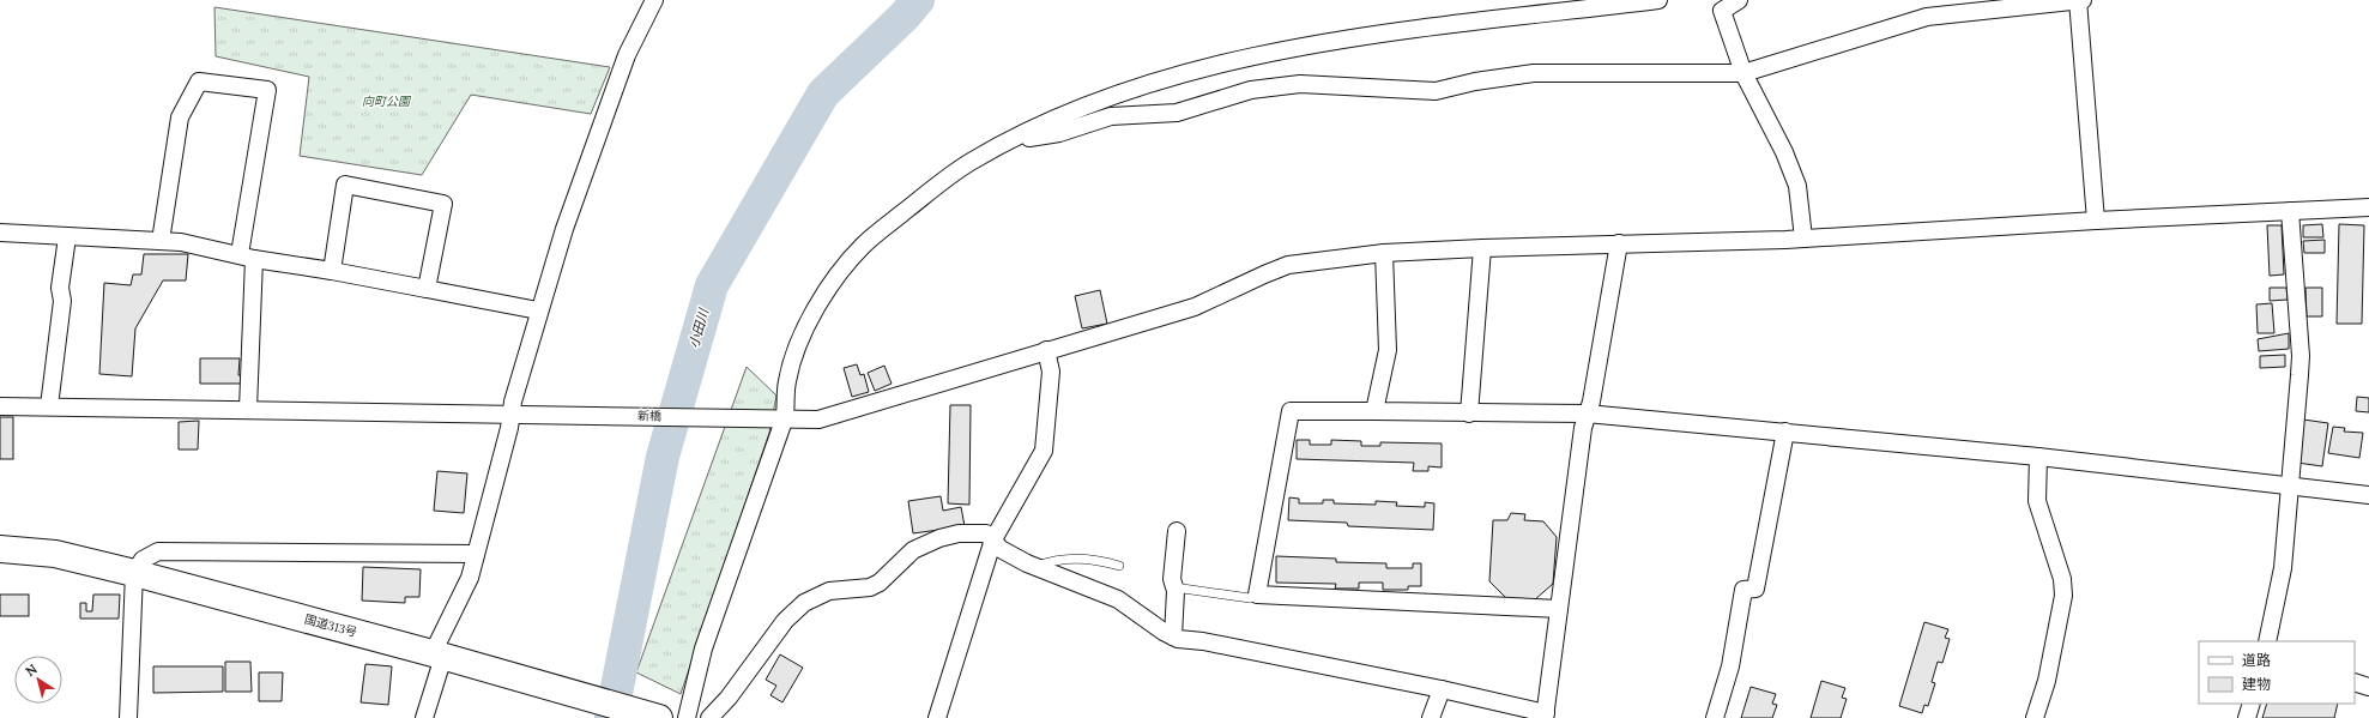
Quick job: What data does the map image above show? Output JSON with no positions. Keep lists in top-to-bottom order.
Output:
{
  "streets": {
    "highway": ["国道313号"],
    "street": ["新橋"]
  },
  "water": ["小田川"],
  "parks": ["向町公園"],
  "legend": ["道路", "建物"],
  "north": "top left"
}
